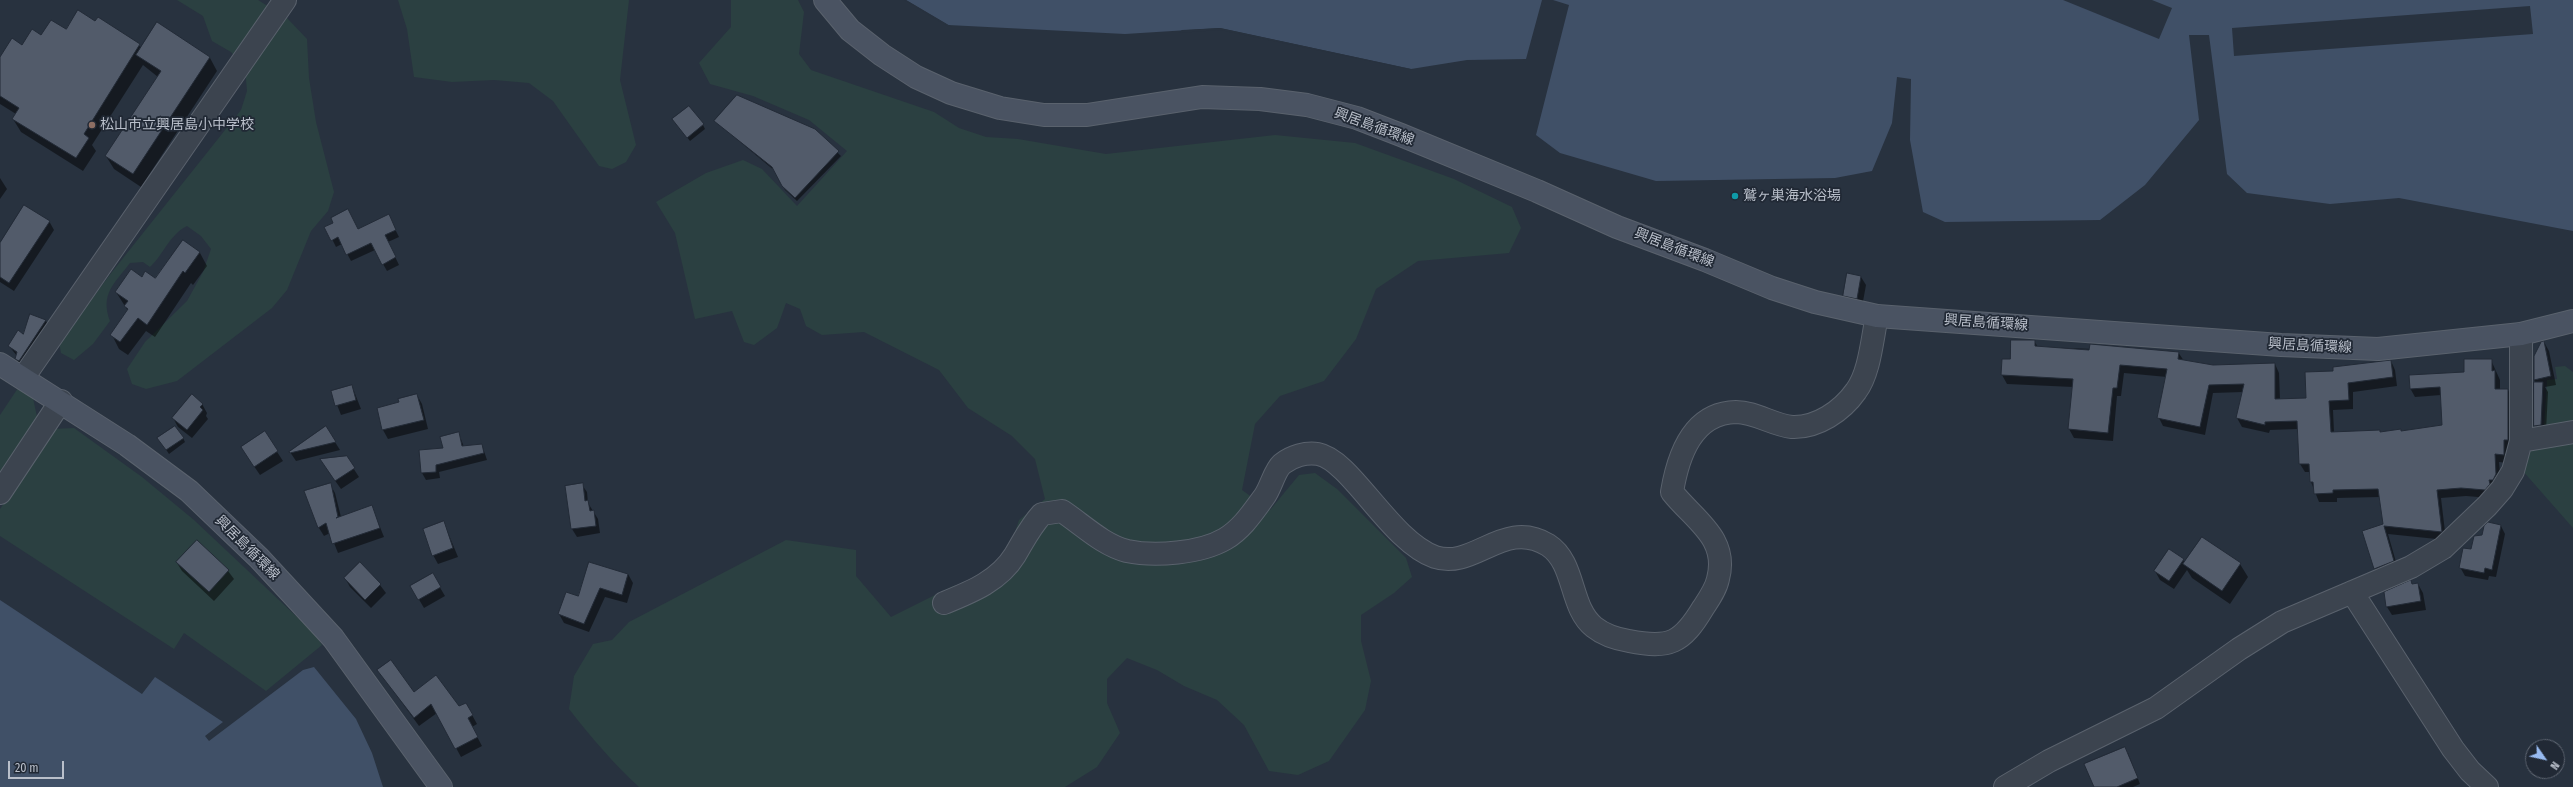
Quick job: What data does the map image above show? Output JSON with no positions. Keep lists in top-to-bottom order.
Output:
{
  "streets": {
    "main road": ["興居島循環線"]
  },
  "places": ["松山市立興居島小中学校", "鷲ヶ巣海水浴場"],
  "scale_bar": "20 m",
  "north": "bottom right"
}
